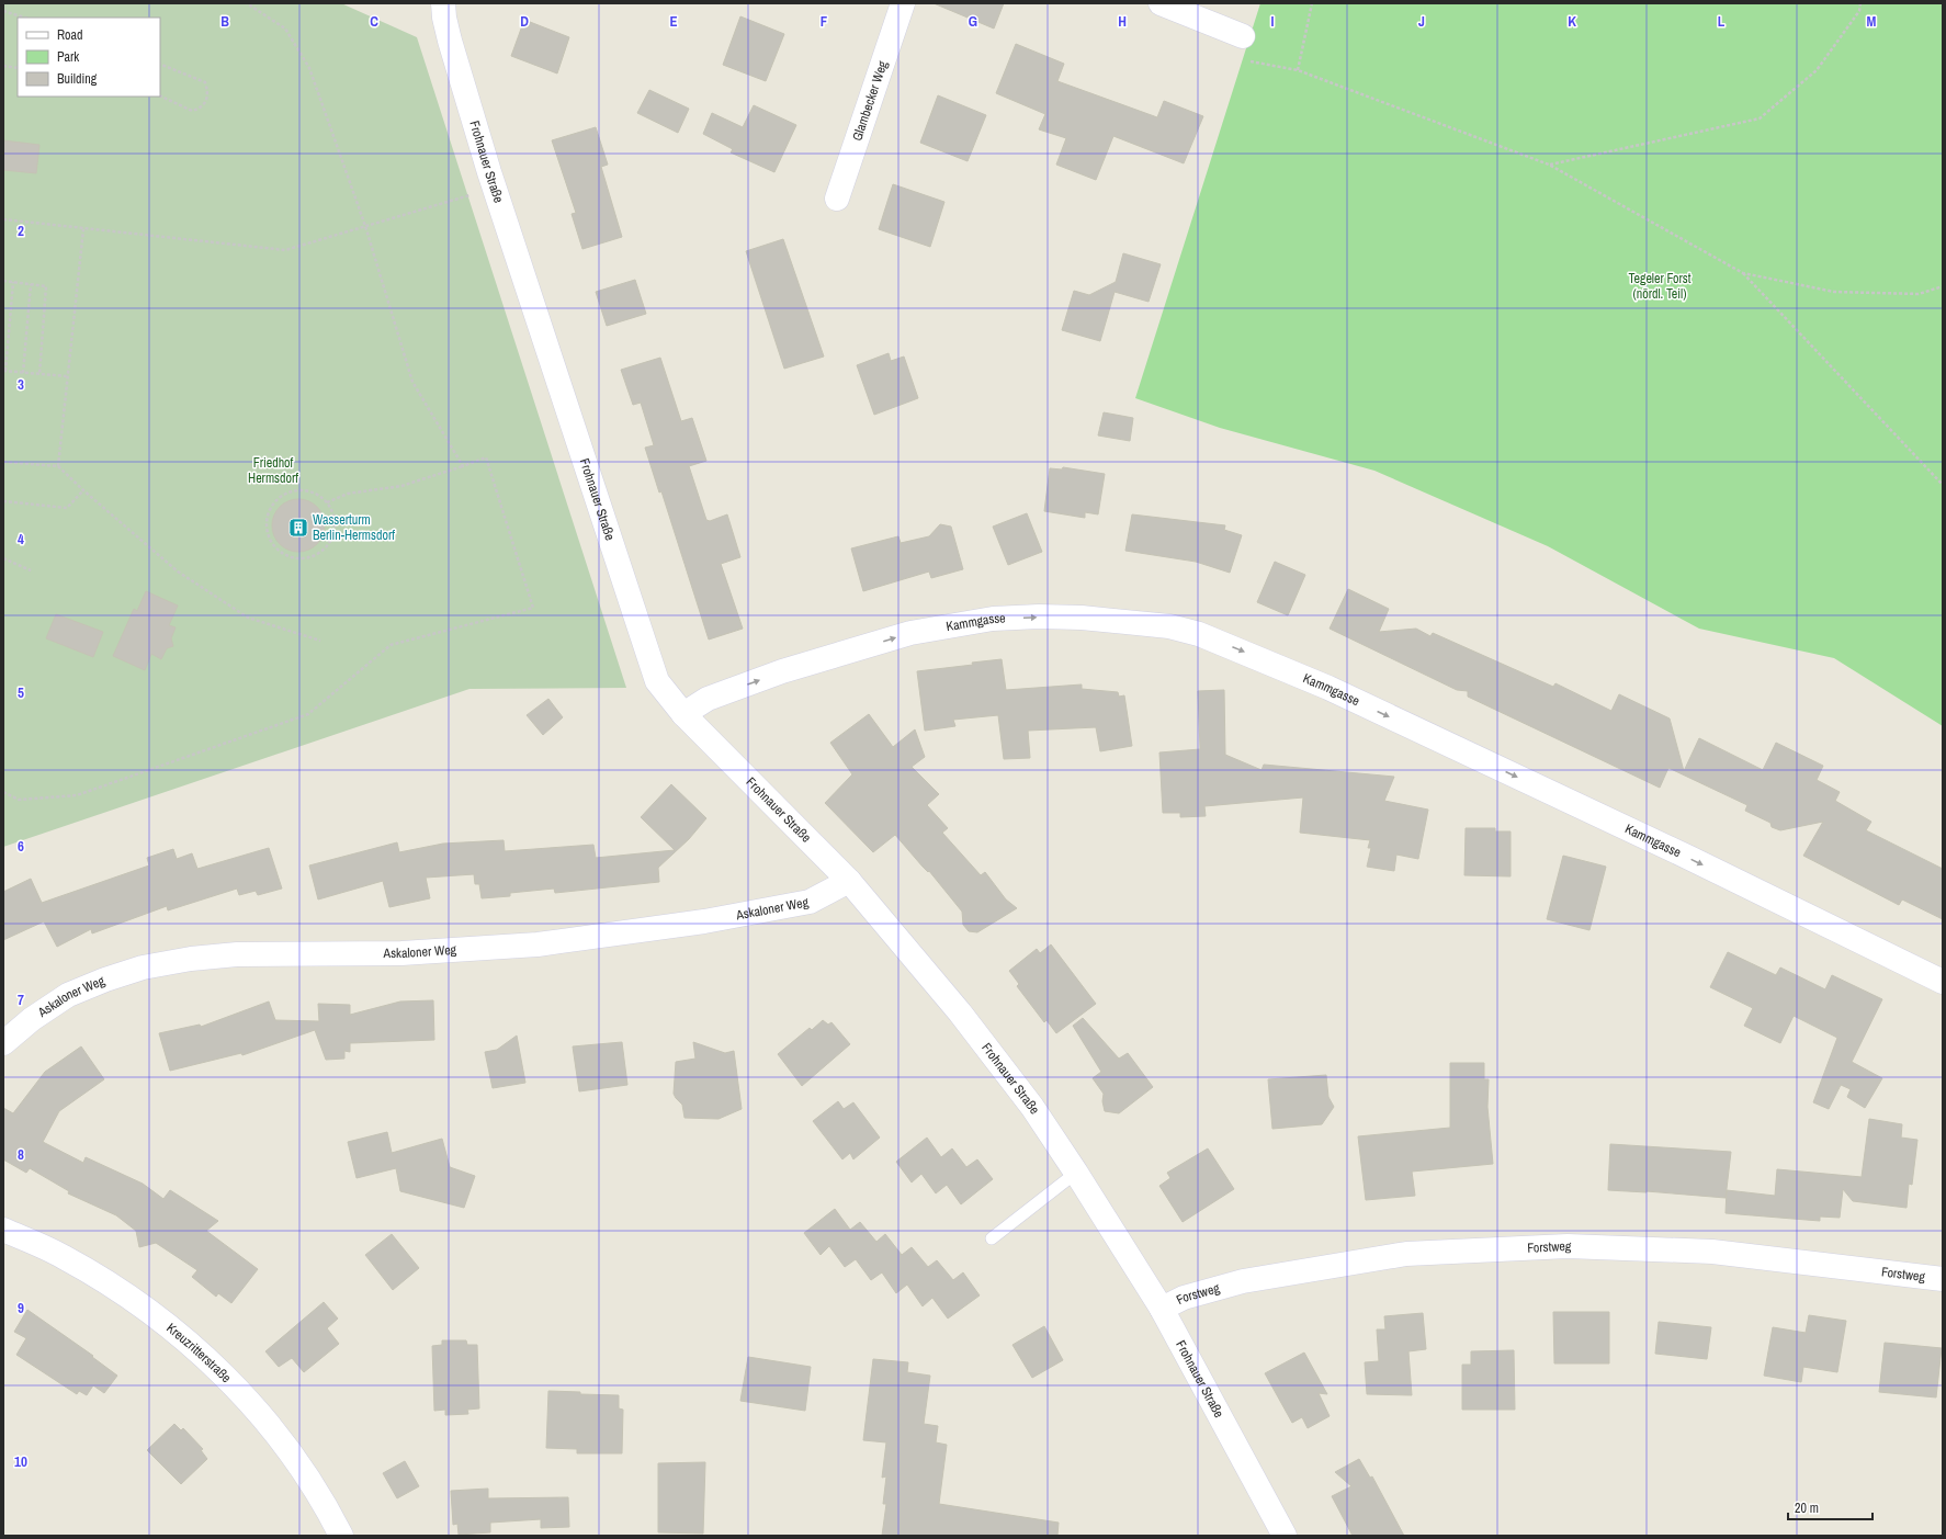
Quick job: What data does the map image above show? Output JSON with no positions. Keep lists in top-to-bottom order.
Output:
{
  "streets": {
    "street": [
      "Glambecker Weg",
      "Frohnauer Straße",
      "Kammgasse",
      "Askaloner Weg",
      "Forstweg",
      "Kreuzritterstraße"
    ]
  },
  "crossings": [
    ["Frohnauer Straße", "Kammgasse"],
    ["Frohnauer Straße", "Askaloner Weg"],
    ["Frohnauer Straße", "Forstweg"]
  ],
  "one_way": ["Kammgasse"],
  "parks": ["Tegeler Forst (nördl. Teil)", "Friedhof Hermsdorf"],
  "places": {
    "building": ["Wasserturm Berlin-Hermsdorf"]
  },
  "legend": ["Road", "Park", "Building"],
  "scale_bar": "20 m",
  "grid": {
    "columns": [
      "B",
      "C",
      "D",
      "E",
      "F",
      "G",
      "H",
      "I",
      "J",
      "K",
      "L",
      "M"
    ],
    "rows": [
      "2",
      "3",
      "4",
      "5",
      "6",
      "7",
      "8",
      "9",
      "10"
    ]
  }
}
